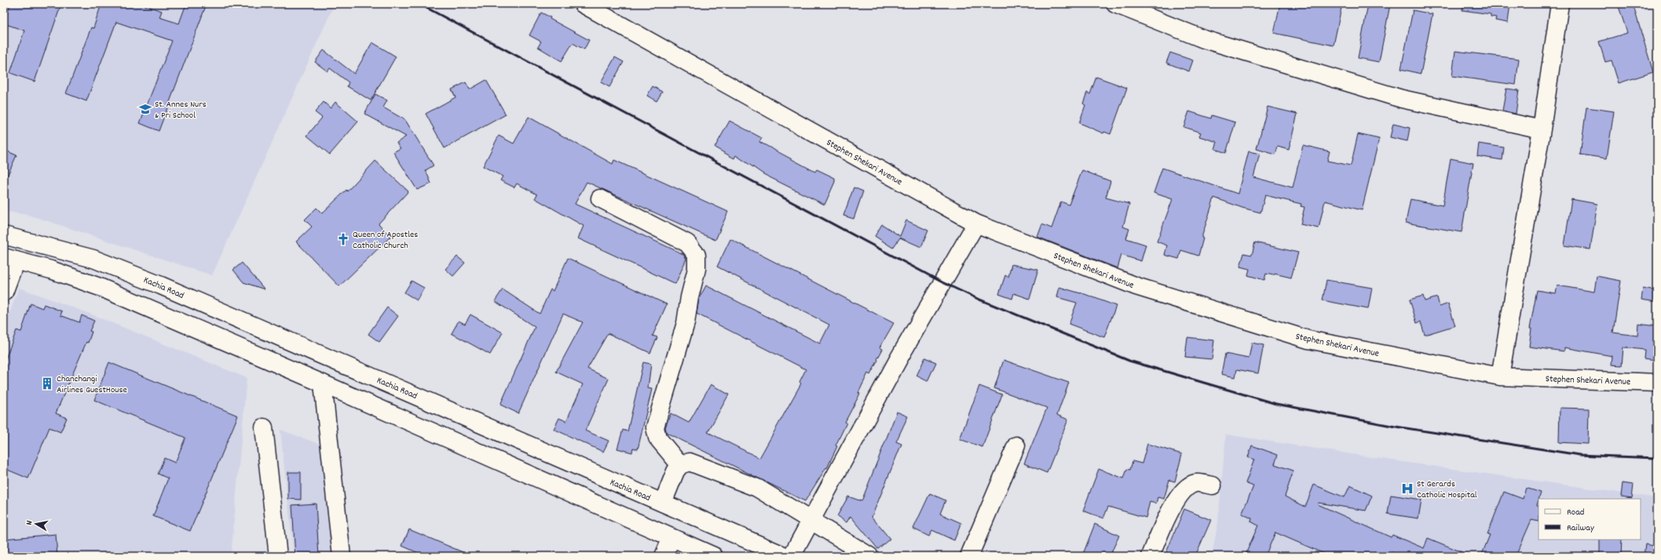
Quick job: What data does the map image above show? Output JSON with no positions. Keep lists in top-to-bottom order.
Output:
{
  "streets": {
    "street": ["Stephen Shekari Avenue", "Kachia Road"]
  },
  "places": {
    "school or university": ["St. Annes Nurs & Pri School"],
    "church": ["Queen of Apostles Catholic Church"],
    "building": ["Chanchangi Airlines GuestHouse"],
    "hospital": ["St Gerards Catholic Hospital"]
  },
  "legend": ["Road", "Railway"],
  "north": "left"
}
